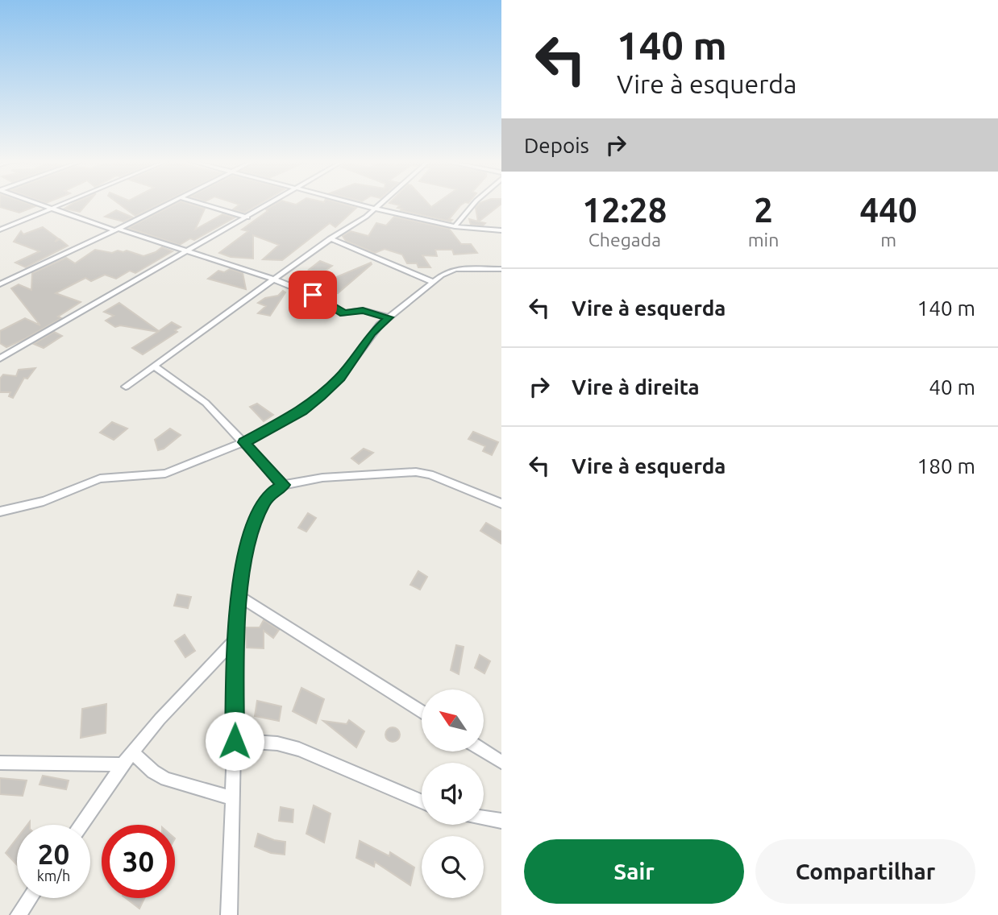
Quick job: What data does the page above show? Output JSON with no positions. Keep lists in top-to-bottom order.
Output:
{
  "north": "top left",
  "page": {
    "turn": ["140 m", "Vire à esquerda"],
    "then": "Depois",
    "eta": [
      "12:28",
      "Chegada",
      "2",
      "min",
      "440",
      "m"
    ],
    "list": [
      {
        "name": "Vire à esquerda",
        "value": "140 m"
      },
      {
        "name": "Vire à direita",
        "value": "40 m"
      },
      {
        "name": "Vire à esquerda",
        "value": "180 m"
      }
    ],
    "speed": "20 km/h",
    "limit": "30",
    "buttons": ["Sair", "Compartilhar"]
  }
}
